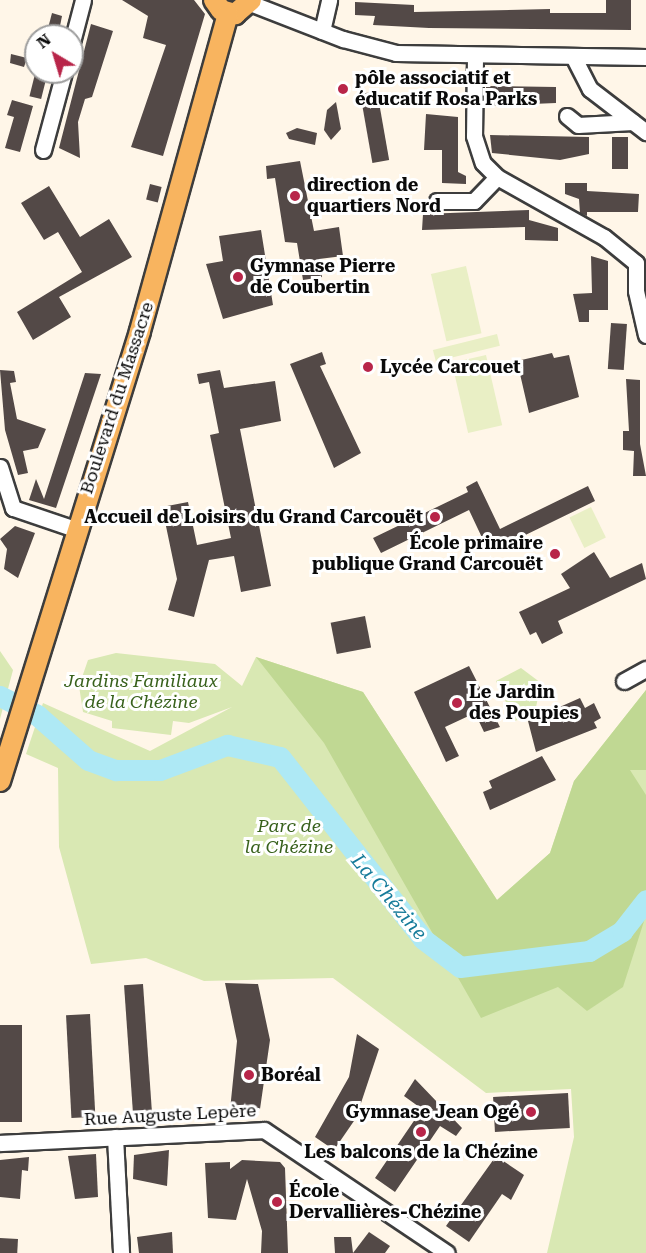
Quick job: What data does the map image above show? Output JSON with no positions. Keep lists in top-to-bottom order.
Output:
{
  "streets": {
    "main road": ["Boulevard du Massacre"],
    "street": ["Rue Auguste Lepère"]
  },
  "water": ["La Chézine"],
  "parks": ["Jardins Familiaux de la Chézine", "Parc de la Chézine"],
  "places": [
    "pôle associatif et éducatif Rosa Parks",
    "direction de quartiers Nord",
    "Gymnase Pierre de Coubertin",
    "Lycée Carcouet",
    "Accueil de Loisirs du Grand Carcouët",
    "École primaire publique Grand Carcouët",
    "Le Jardin des Poupies",
    "Boréal",
    "Gymnase Jean Ogé",
    "Les balcons de la Chézine",
    "École Dervallières-Chézine"
  ],
  "north": "top left"
}
